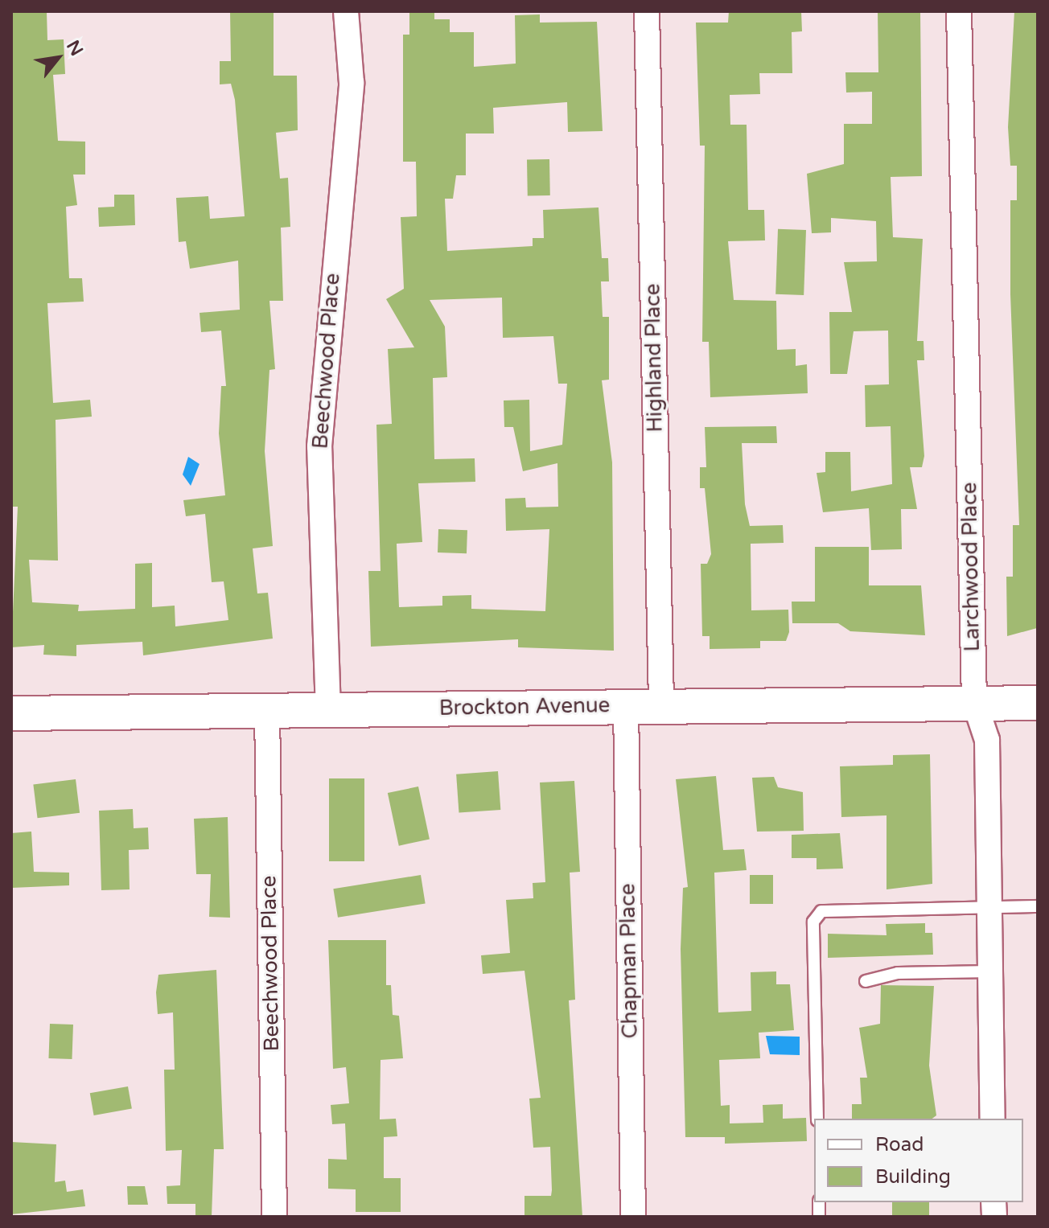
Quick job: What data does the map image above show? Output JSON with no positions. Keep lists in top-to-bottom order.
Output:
{
  "streets": {
    "main road": ["Brockton Avenue"],
    "street": [
      "Highland Place",
      "Beechwood Place",
      "Larchwood Place",
      "Chapman Place"
    ]
  },
  "crossings": [
    ["Highland Place", "Brockton Avenue"],
    ["Beechwood Place", "Brockton Avenue"],
    ["Larchwood Place", "Brockton Avenue"],
    ["Brockton Avenue", "Chapman Place"]
  ],
  "legend": ["Road", "Building"],
  "north": "top right"
}
